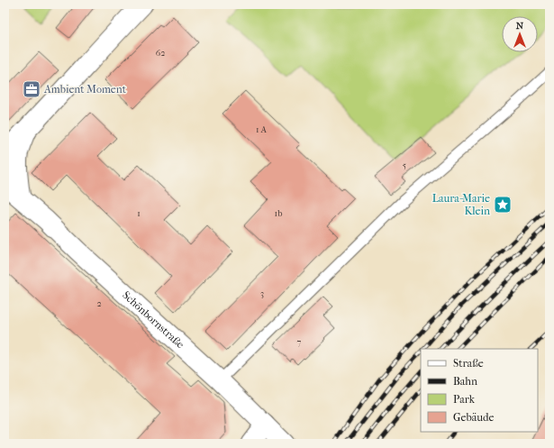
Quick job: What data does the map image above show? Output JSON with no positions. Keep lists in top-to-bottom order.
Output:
{
  "streets": {
    "street": ["Schönbornstraße"]
  },
  "places": {
    "office": ["Ambient Moment"],
    "place": ["Laura-Marie Klein"]
  },
  "house_numbers": [
    "62",
    "1 A",
    "5",
    "1",
    "1b",
    "3",
    "2",
    "7"
  ],
  "legend": [
    "Straße",
    "Bahn",
    "Park",
    "Gebäude"
  ],
  "north": "top"
}
